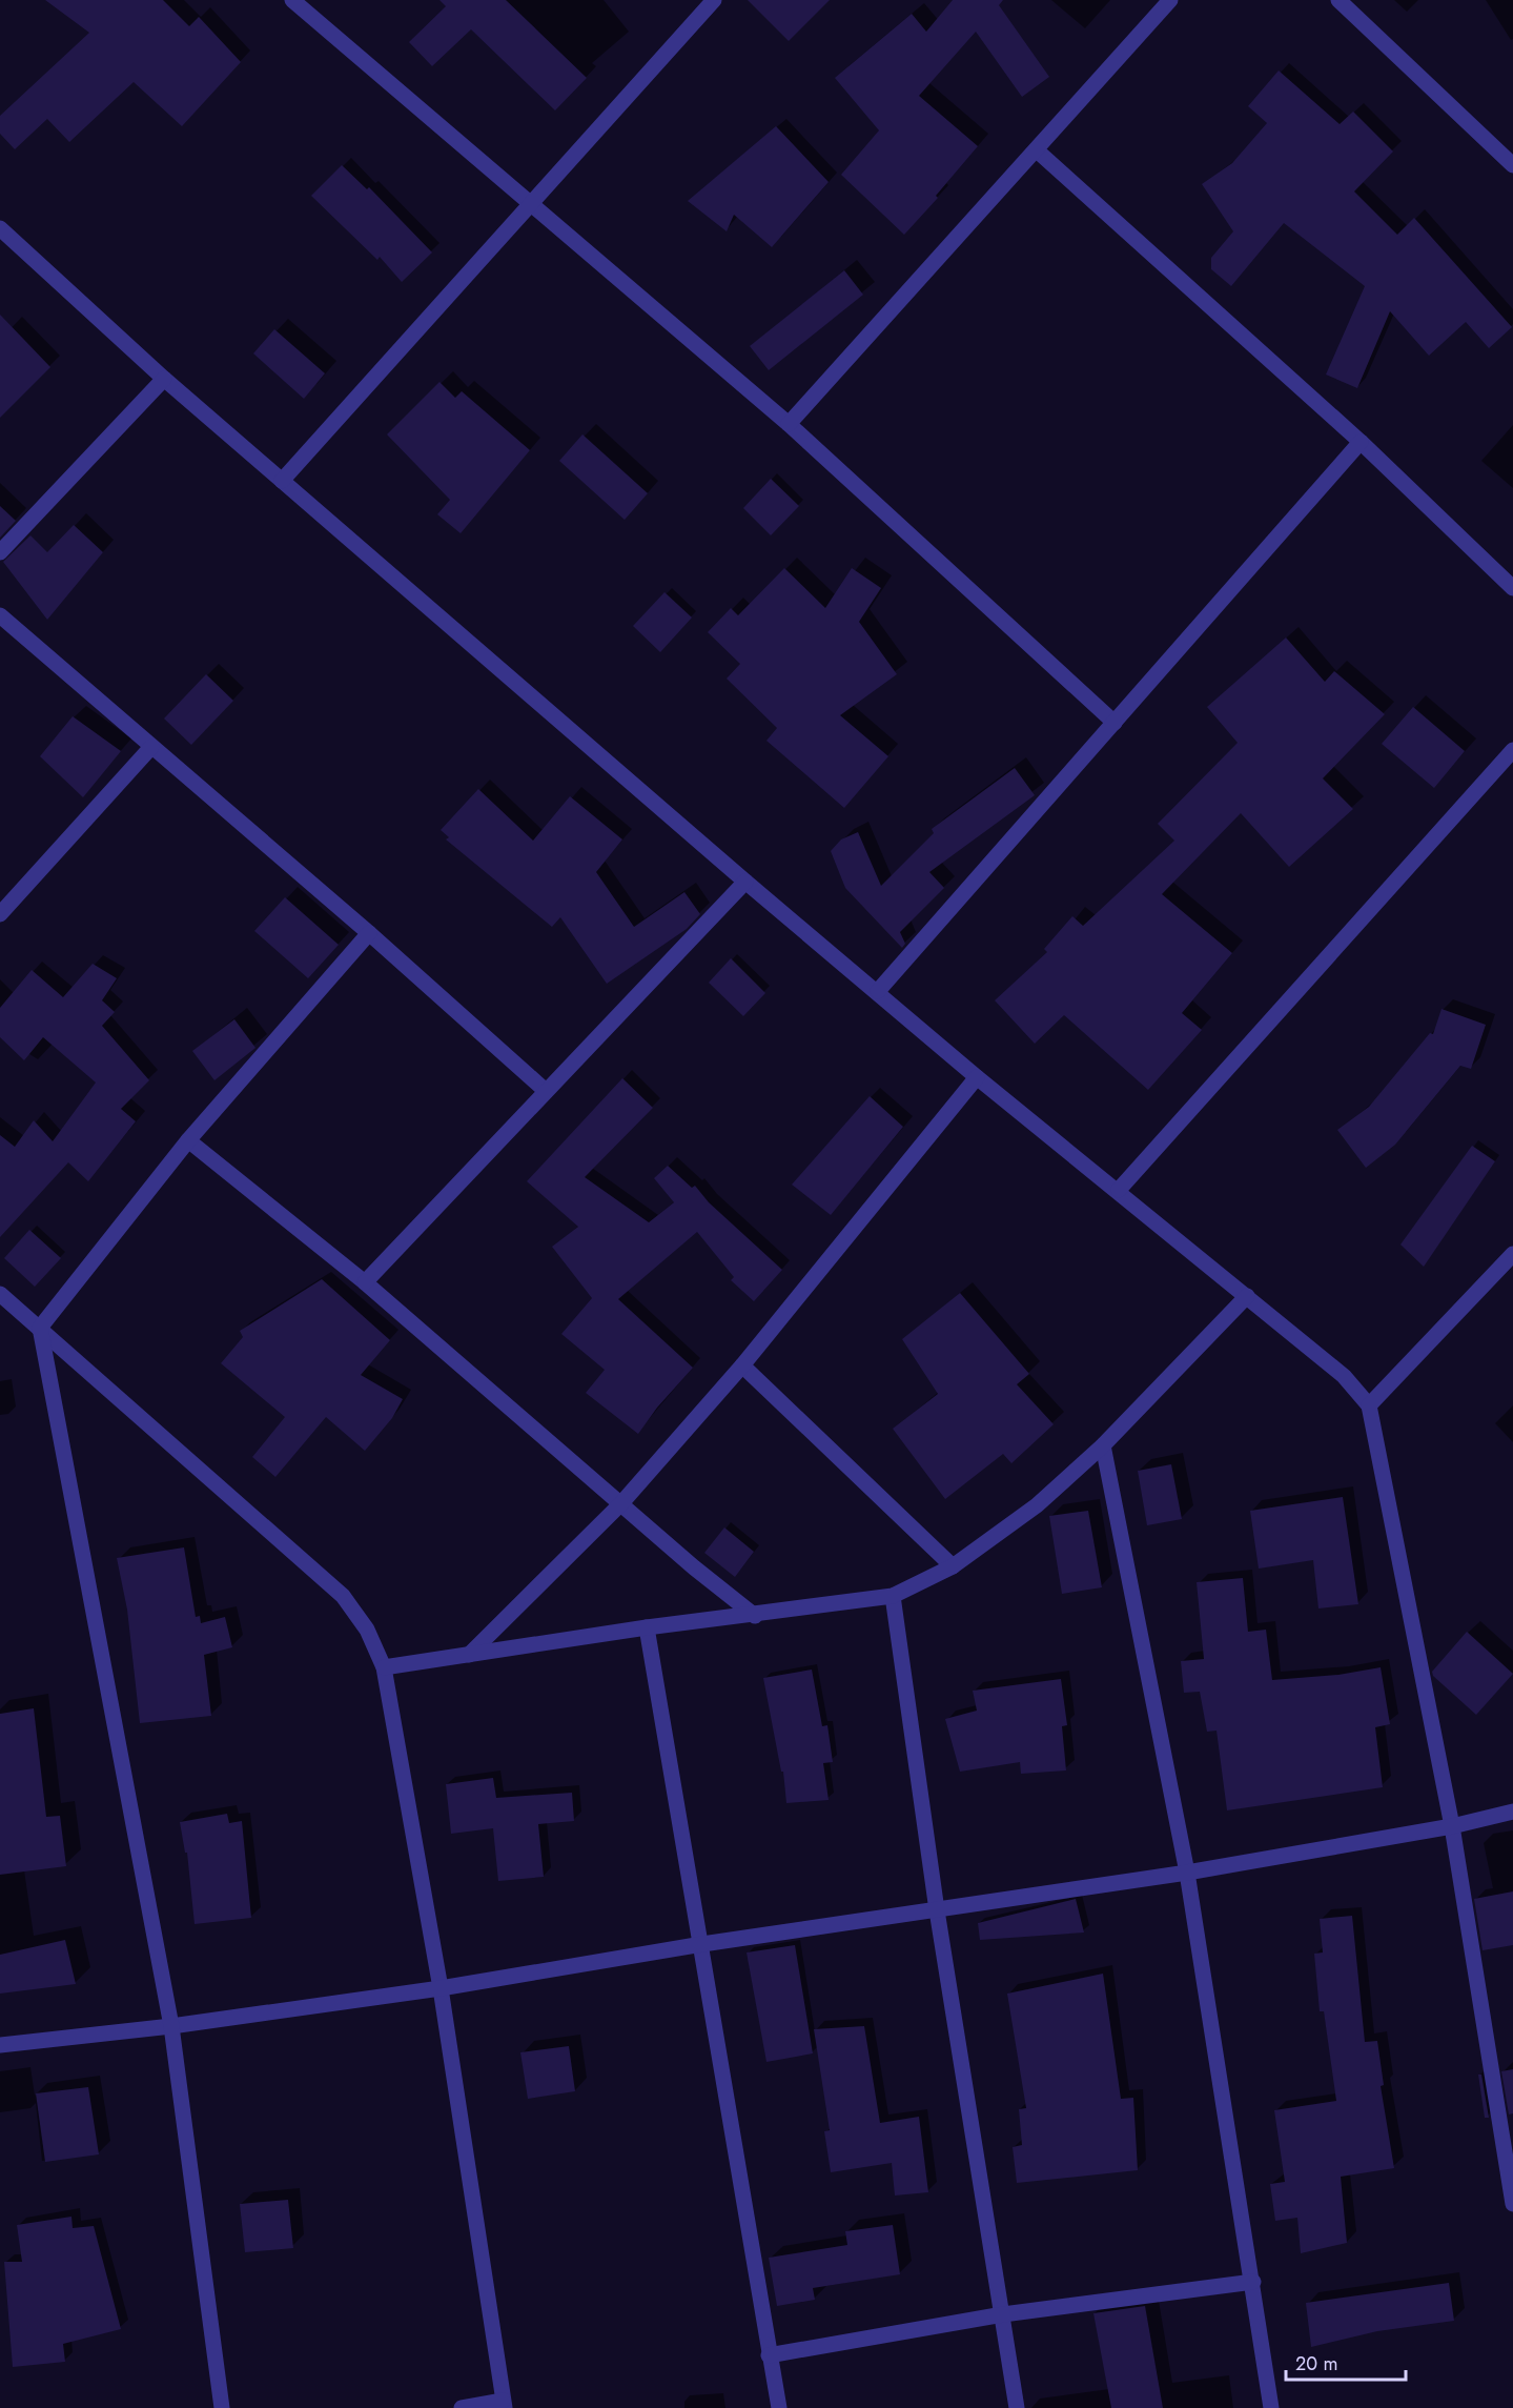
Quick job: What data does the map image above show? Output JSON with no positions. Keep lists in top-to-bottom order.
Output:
{
  "scale_bar": "20 m"
}
